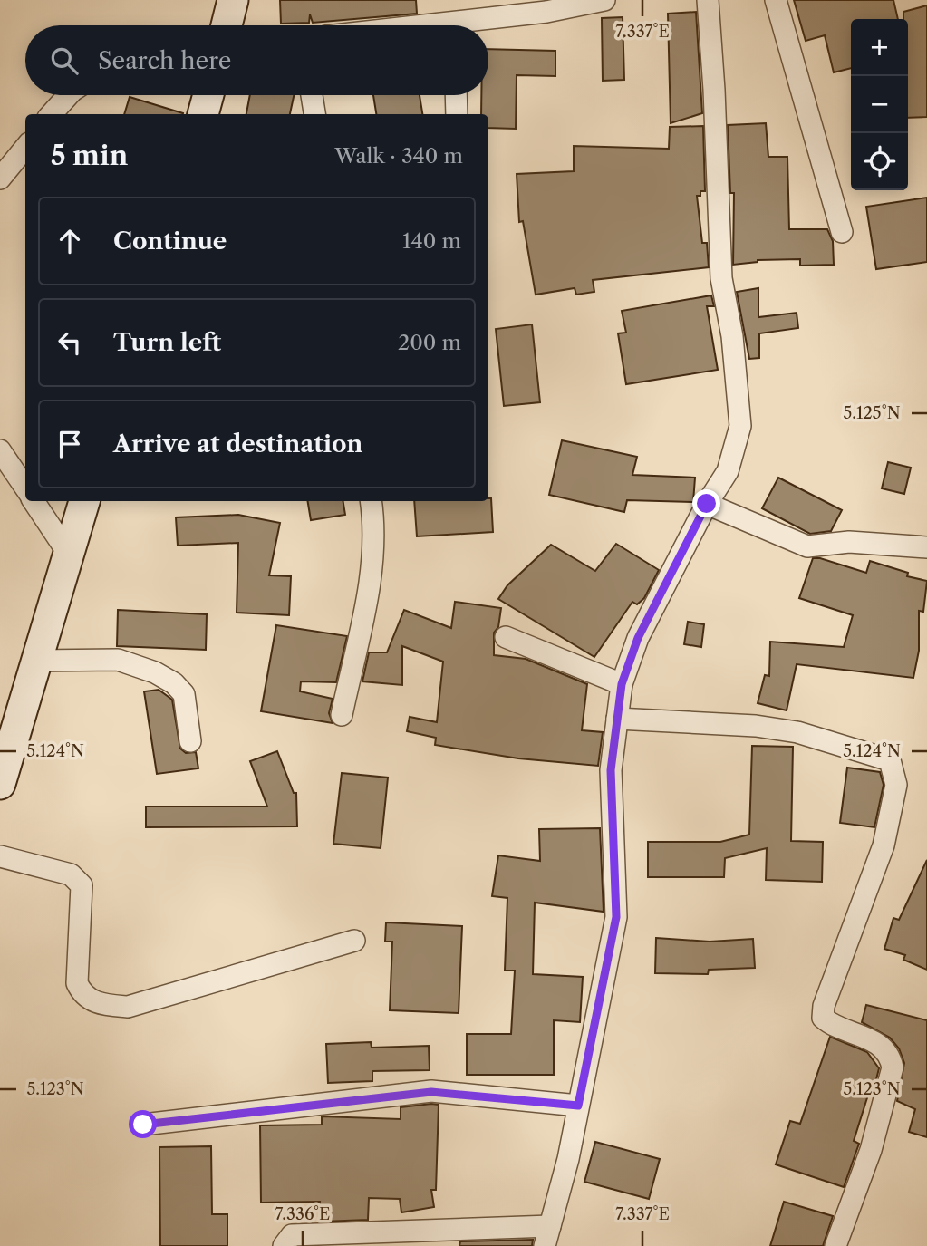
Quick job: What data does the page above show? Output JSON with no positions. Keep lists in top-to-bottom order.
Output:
{
  "page": {
    "map_buttons": ["+", "−"],
    "search": "Search here",
    "heading": ["5 min", "Walk · 340 m"],
    "list": [
      ["Continue", "140 m"],
      ["Turn left", "200 m"],
      "Arrive at destination"
    ]
  },
  "coordinates": [
    "7.337°E",
    "5.125°N",
    "5.124°N",
    "5.123°N",
    "7.336°E"
  ]
}
